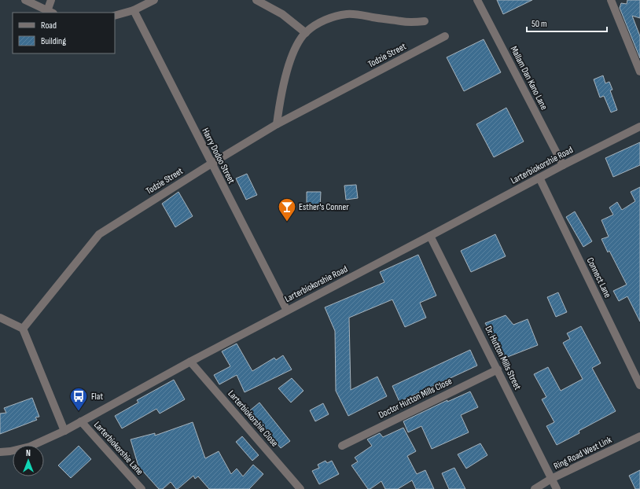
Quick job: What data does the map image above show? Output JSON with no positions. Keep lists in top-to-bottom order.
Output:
{
  "streets": {
    "street": [
      "Todzie Street",
      "Mallam Dan Kano Lane",
      "Harry Dodoo Street",
      "Larterbiokorshie Road",
      "Connect Lane",
      "Dr. Hutton Mills Street",
      "Doctor Hutton Mills Close",
      "Larterbiokorshie Close",
      "Larterbiokorshie Lane",
      "Ring Road West Link"
    ]
  },
  "crossings": [
    ["Todzie Street", "Harry Dodoo Street"],
    ["Mallam Dan Kano Lane", "Larterbiokorshie Road"],
    ["Harry Dodoo Street", "Larterbiokorshie Road"],
    ["Larterbiokorshie Road", "Connect Lane"],
    ["Larterbiokorshie Road", "Dr. Hutton Mills Street"],
    ["Larterbiokorshie Road", "Larterbiokorshie Close"],
    ["Larterbiokorshie Road", "Larterbiokorshie Lane"],
    ["Dr. Hutton Mills Street", "Doctor Hutton Mills Close"],
    ["Dr. Hutton Mills Street", "Ring Road West Link"]
  ],
  "places": {
    "bar": ["Esther's Conner"],
    "bus stop": ["Flat"]
  },
  "legend": ["Road", "Building"],
  "scale_bar": "50 m",
  "north": "top"
}
